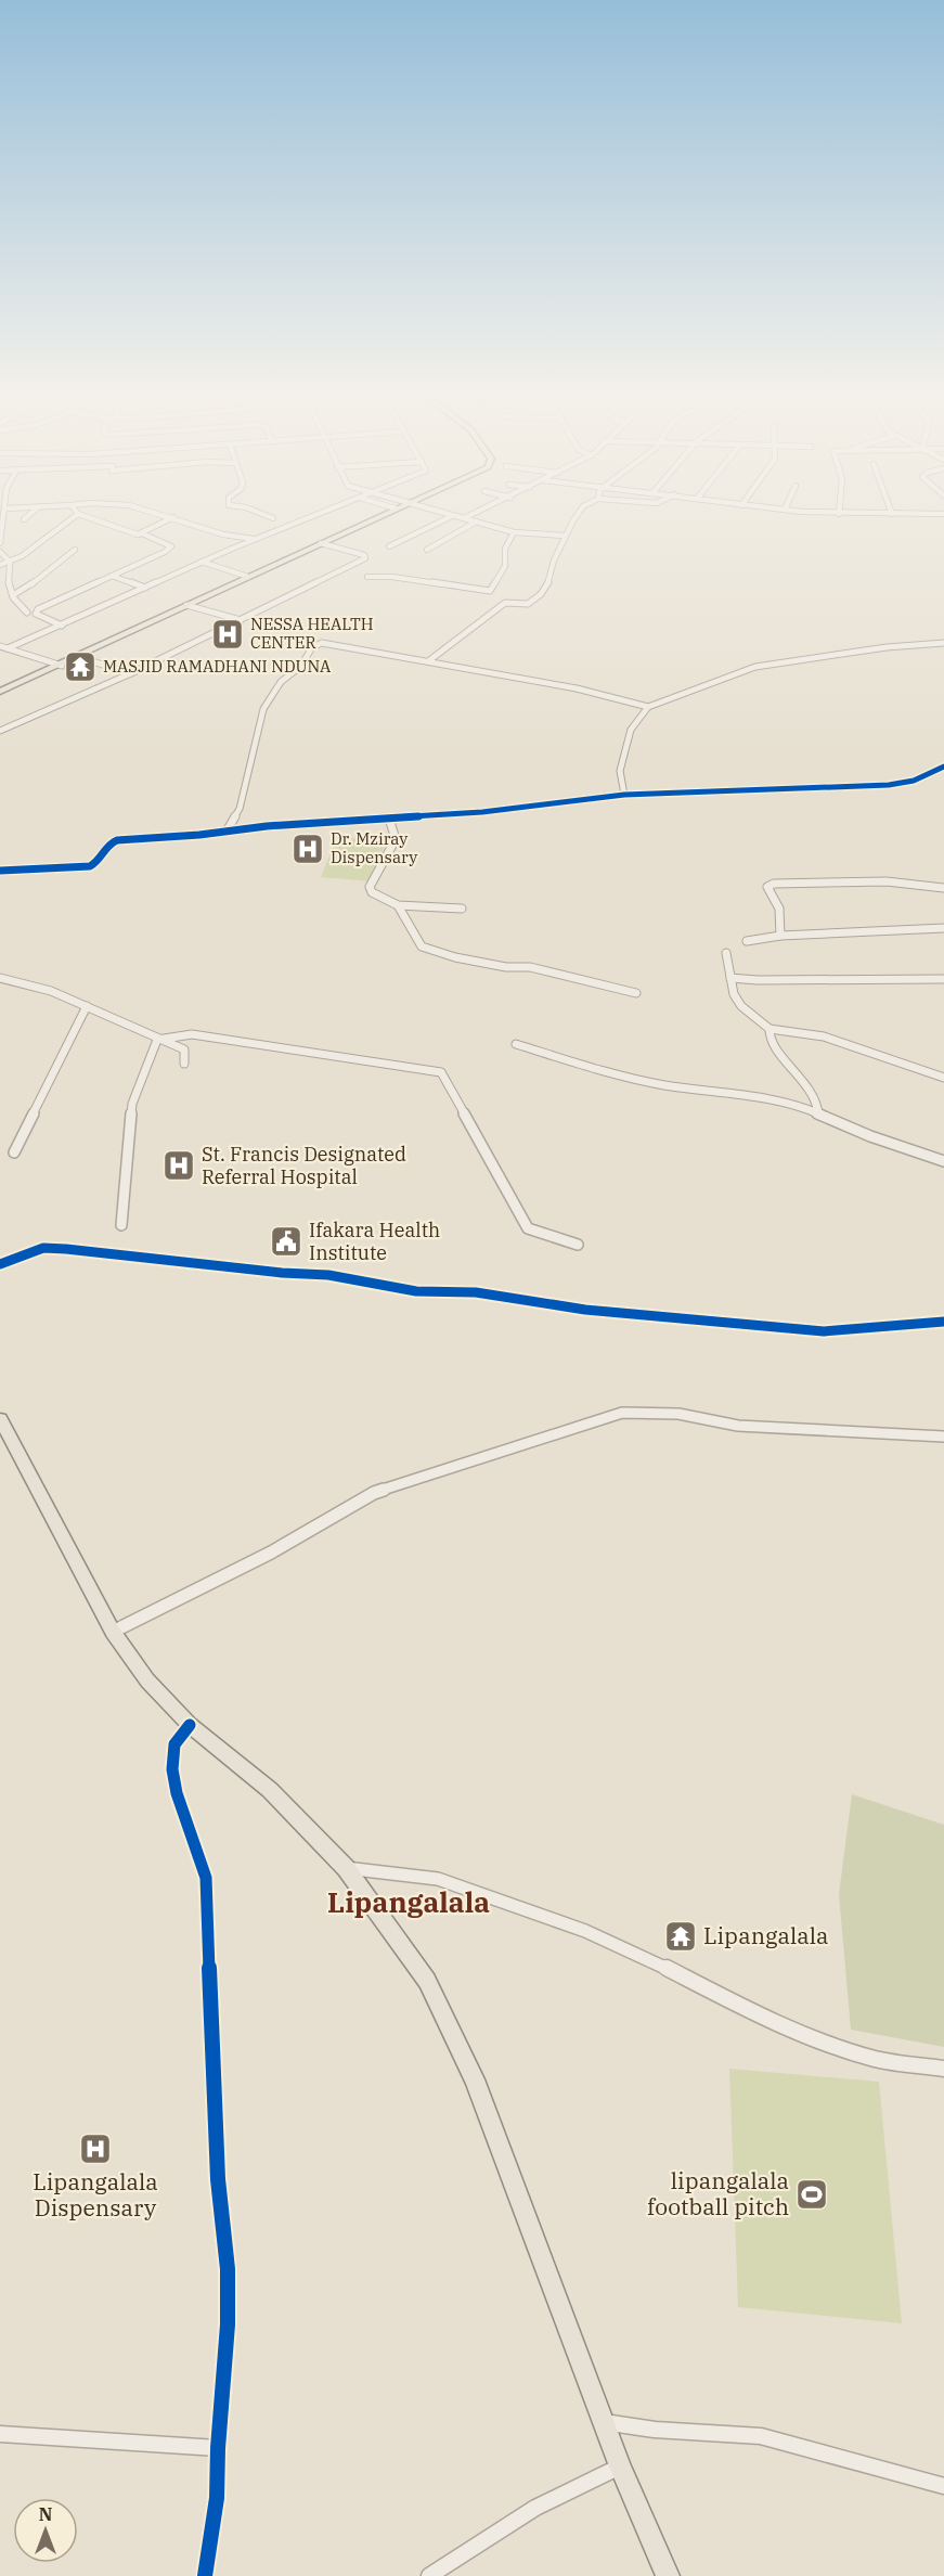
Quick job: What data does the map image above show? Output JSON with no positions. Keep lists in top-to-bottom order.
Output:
{
  "districts": ["Lipangalala"],
  "places": {
    "hospital": [
      "NESSA HEALTH CENTER",
      "Dr. Mziray Dispensary",
      "St. Francis Designated Referral Hospital",
      "Lipangalala Dispensary"
    ],
    "temple": ["MASJID RAMADHANI NDUNA", "Lipangalala"],
    "public building": ["Ifakara Health Institute"],
    "sports": ["lipangalala football pitch"]
  },
  "north": "top"
}
